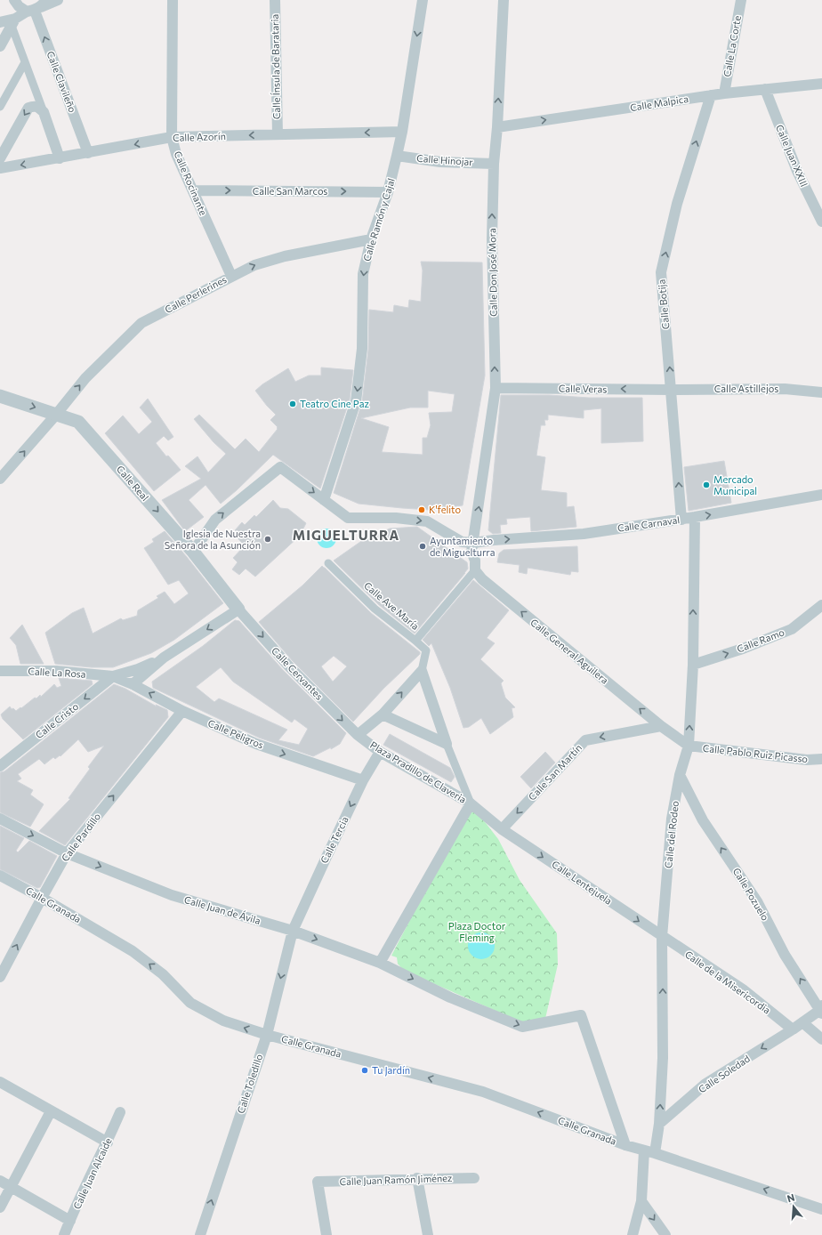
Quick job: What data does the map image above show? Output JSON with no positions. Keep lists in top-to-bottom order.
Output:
{
  "streets": {
    "street": [
      "Calle La Corte",
      "Calle Ínsula de Barataria",
      "Calle Clavileño",
      "Calle Malpica",
      "Calle Azorín",
      "Calle Juan XXIII",
      "Calle Hinojar",
      "Calle Rocinante",
      "Calle San Marcos",
      "Calle Ramón y Cajal",
      "Calle Don José Mora",
      "Calle Perlerines",
      "Calle Botija",
      "Calle Veras",
      "Calle Astillejos",
      "Calle Real",
      "Calle Carnaval",
      "Calle Ave María",
      "Calle Ramo",
      "Calle General Aguilera",
      "Calle La Rosa",
      "Calle Cervantes",
      "Calle Cristo",
      "Calle Peligros",
      "Calle Pablo Ruiz Picasso",
      "Plaza Pradillo de Claveria",
      "Calle San Martín",
      "Calle del Rodeo",
      "Calle Pardillo",
      "Calle Tercia",
      "Calle Lentejuela",
      "Calle Pozuelo",
      "Calle Granada",
      "Calle Juan de Ávila",
      "Calle de la Misericordia",
      "Calle Soledad",
      "Calle Toledillo",
      "Calle Juan Alcaide",
      "Calle Juan Ramón Jiménez"
    ]
  },
  "crossings": [
    ["Calle La Corte", "Calle Malpica"],
    ["Calle Ínsula de Barataria", "Calle Azorín"],
    ["Calle Clavileño", "Calle Azorín"],
    ["Calle Malpica", "Calle Juan XXIII"],
    ["Calle Malpica", "Calle Don José Mora"],
    ["Calle Malpica", "Calle Botija"],
    ["Calle Azorín", "Calle Rocinante"],
    ["Calle Azorín", "Calle Ramón y Cajal"],
    ["Calle Hinojar", "Calle Ramón y Cajal"],
    ["Calle Hinojar", "Calle Don José Mora"],
    ["Calle Rocinante", "Calle San Marcos"],
    ["Calle Rocinante", "Calle Perlerines"],
    ["Calle San Marcos", "Calle Ramón y Cajal"],
    ["Calle Ramón y Cajal", "Calle Perlerines"],
    ["Calle Don José Mora", "Calle Veras"],
    ["Calle Don José Mora", "Calle Carnaval"],
    ["Calle Perlerines", "Calle Real"],
    ["Calle Botija", "Calle Veras"],
    ["Calle Botija", "Calle Astillejos"],
    ["Calle Botija", "Calle Carnaval"],
    ["Calle Veras", "Calle Astillejos"],
    ["Calle Real", "Calle Cervantes"],
    ["Calle Carnaval", "Calle del Rodeo"],
    ["Calle Ave María", "Plaza Pradillo de Claveria"],
    ["Calle Ramo", "Calle del Rodeo"],
    ["Calle General Aguilera", "Calle Pablo Ruiz Picasso"],
    ["Calle General Aguilera", "Calle San Martín"],
    ["Calle General Aguilera", "Calle del Rodeo"],
    ["Calle La Rosa", "Calle Cristo"],
    ["Calle La Rosa", "Calle Peligros"],
    ["Calle Cervantes", "Plaza Pradillo de Claveria"],
    ["Calle Cristo", "Calle Peligros"],
    ["Calle Peligros", "Calle Pardillo"],
    ["Calle Peligros", "Calle Tercia"],
    ["Calle Pablo Ruiz Picasso", "Calle del Rodeo"],
    ["Plaza Pradillo de Claveria", "Calle San Martín"],
    ["Plaza Pradillo de Claveria", "Calle Tercia"],
    ["Plaza Pradillo de Claveria", "Calle Lentejuela"],
    ["Calle San Martín", "Calle Lentejuela"],
    ["Calle del Rodeo", "Calle Lentejuela"],
    ["Calle del Rodeo", "Calle Pozuelo"],
    ["Calle del Rodeo", "Calle Granada"],
    ["Calle del Rodeo", "Calle de la Misericordia"],
    ["Calle del Rodeo", "Calle Soledad"],
    ["Calle Pardillo", "Calle Granada"],
    ["Calle Pardillo", "Calle Juan de Ávila"],
    ["Calle Tercia", "Calle Juan de Ávila"],
    ["Calle Tercia", "Calle Toledillo"],
    ["Calle Lentejuela", "Calle de la Misericordia"],
    ["Calle Pozuelo", "Calle Soledad"],
    ["Calle Granada", "Calle Juan de Ávila"],
    ["Calle Granada", "Calle Toledillo"],
    ["Calle Juan de Ávila", "Calle Toledillo"],
    ["Calle de la Misericordia", "Calle Soledad"]
  ],
  "one_way": [
    "Calle Malpica",
    "Calle Azorín",
    "Calle San Marcos",
    "Calle Ramón y Cajal",
    "Calle Don José Mora",
    "Calle Perlerines",
    "Calle Botija",
    "Calle Veras",
    "Calle Real",
    "Calle Carnaval",
    "Calle Ramo",
    "Calle General Aguilera",
    "Calle Cervantes",
    "Calle Cristo",
    "Calle San Martín",
    "Calle del Rodeo",
    "Calle Pardillo",
    "Calle Tercia",
    "Calle Lentejuela",
    "Calle Pozuelo",
    "Calle Granada",
    "Calle Juan de Ávila",
    "Calle Soledad"
  ],
  "districts": ["MIGUELTURRA"],
  "parks": ["Plaza Doctor Fleming"],
  "places": [
    "Teatro Cine Paz",
    "Mercado Municipal",
    "K'felito",
    "Iglesia de Nuestra Señora de la Asunción",
    "Ayuntamiento de Miguelturra",
    "Tu Jardín"
  ],
  "north": "top"
}
